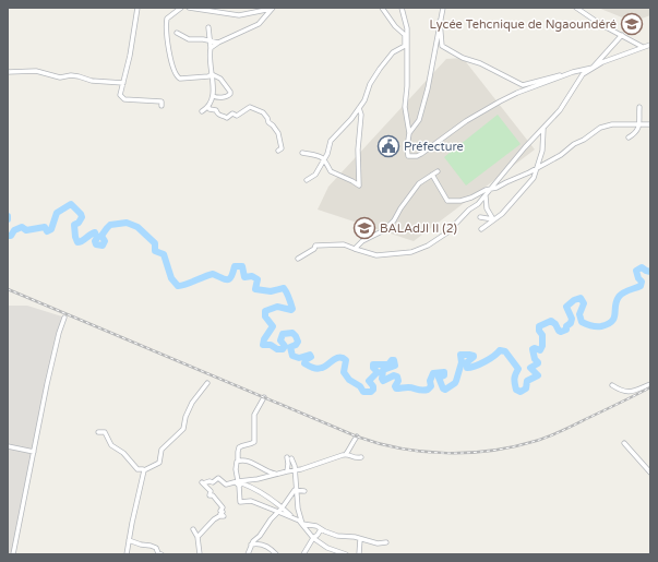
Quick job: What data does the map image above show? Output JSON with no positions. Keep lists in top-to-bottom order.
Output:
{
  "places": {
    "school or university": ["Lycée Tehcnique de Ngaoundéré", "BALAdJI II (2)"],
    "public building": ["Préfecture"]
  }
}
